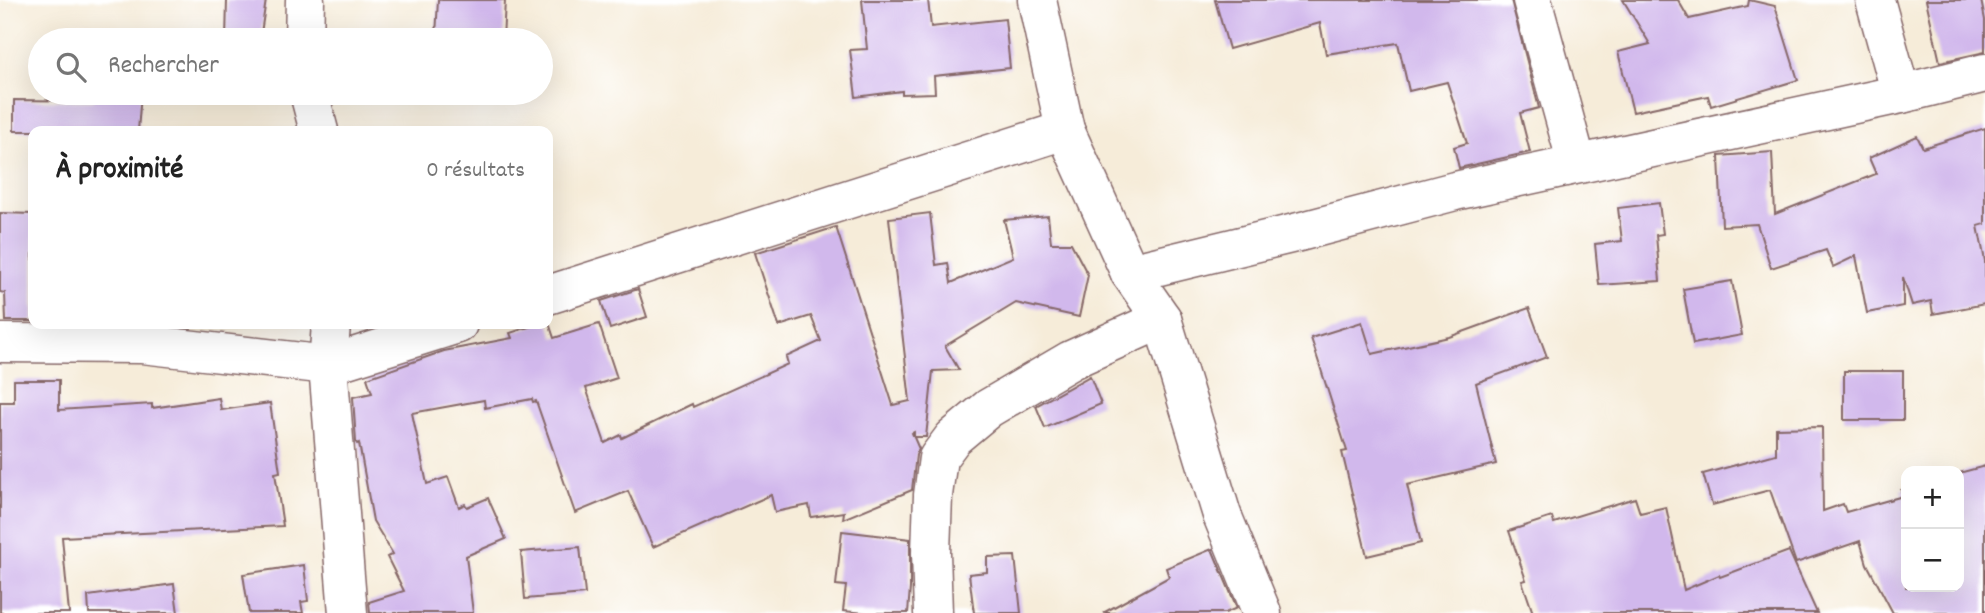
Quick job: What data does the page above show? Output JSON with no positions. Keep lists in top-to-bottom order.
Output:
{
  "page": {
    "search": "Rechercher",
    "heading": ["À proximité", "0 résultats"],
    "map_buttons": ["+", "−"]
  }
}
